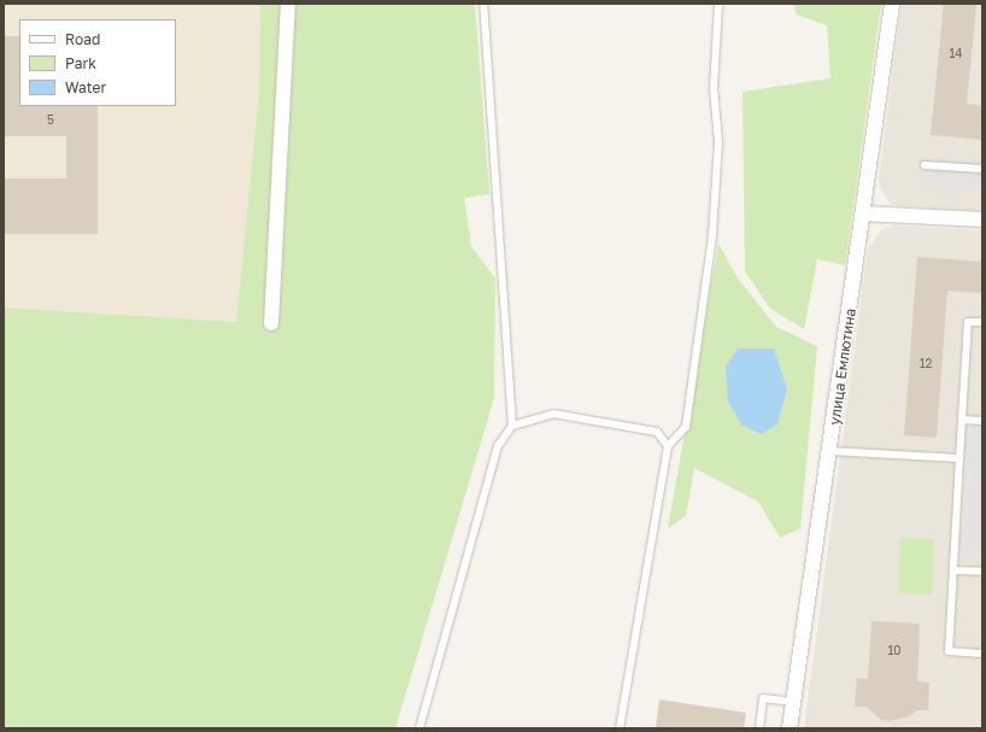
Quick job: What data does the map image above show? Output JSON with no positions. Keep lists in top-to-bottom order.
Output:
{
  "streets": {
    "street": ["улица Емлютина"]
  },
  "house_numbers": [
    "14",
    "5",
    "12",
    "10"
  ],
  "legend": ["Road", "Park", "Water"]
}
